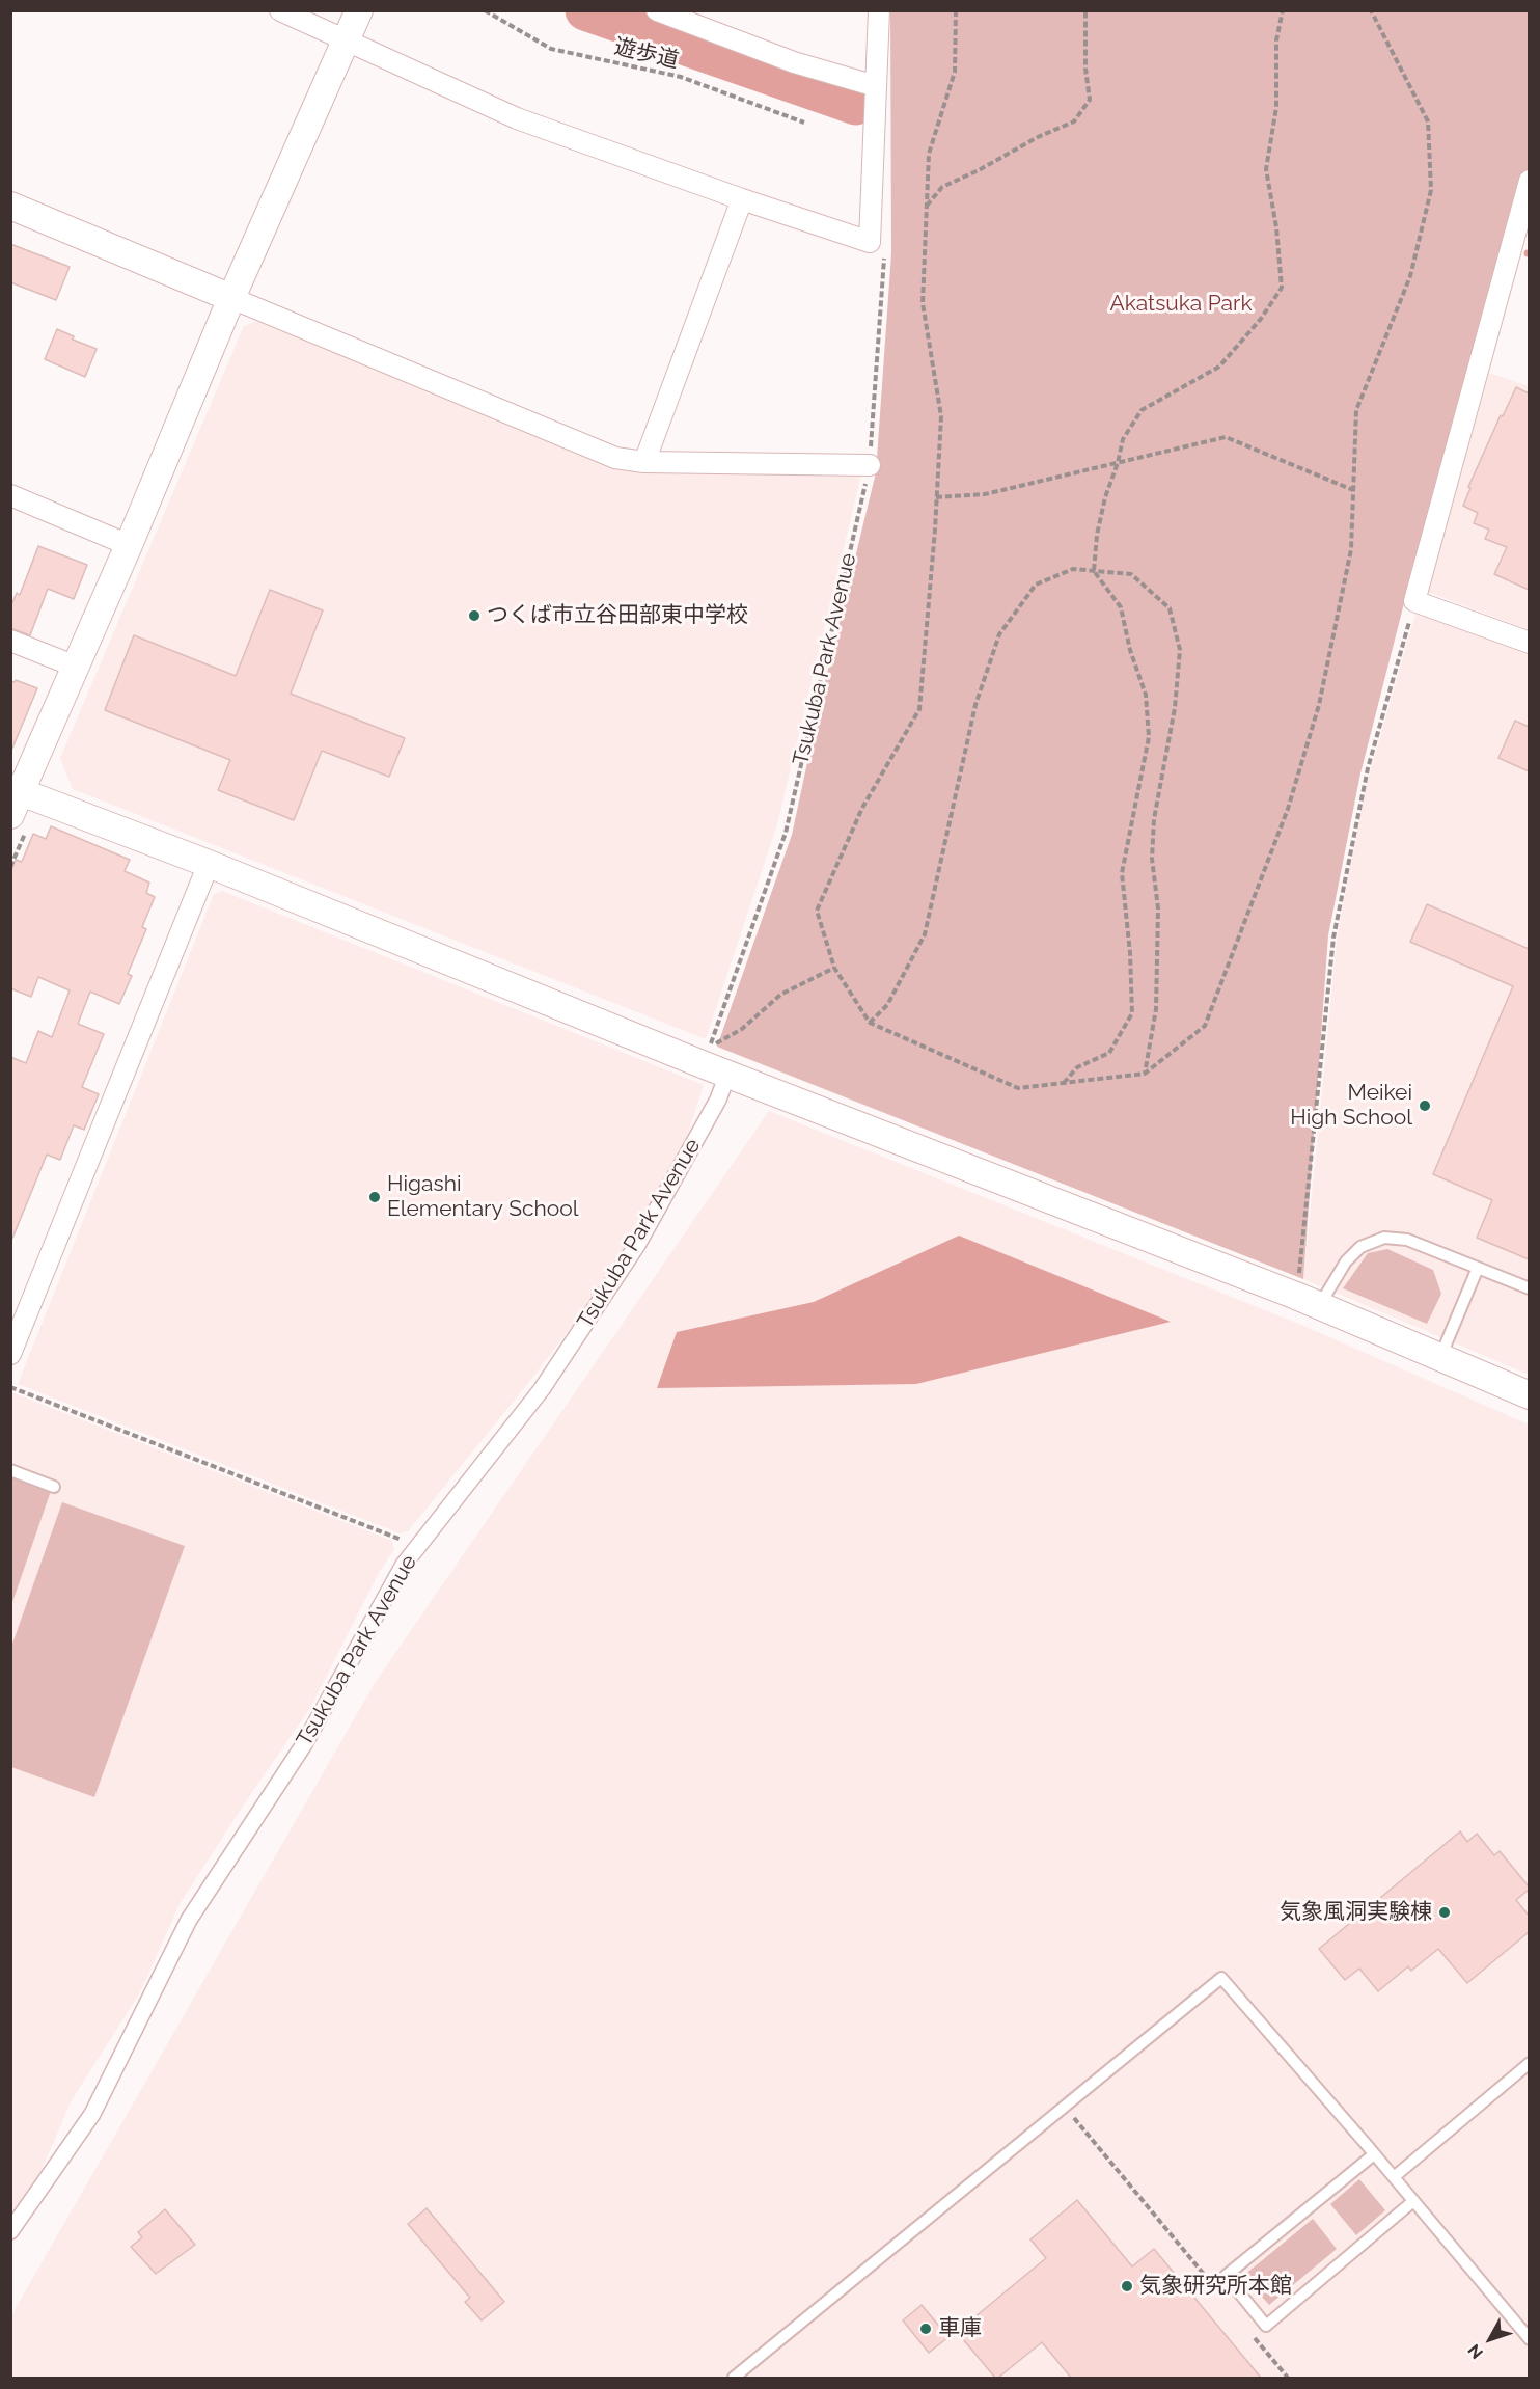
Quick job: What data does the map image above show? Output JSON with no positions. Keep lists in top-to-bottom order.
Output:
{
  "streets": {
    "street": ["Tsukuba Park Avenue"],
    "path": ["遊歩道"]
  },
  "parks": ["Akatsuka Park"],
  "places": [
    "つくば市立谷田部東中学校",
    "Meikei High School",
    "Higashi Elementary School",
    "気象風洞実験棟",
    "気象研究所本館",
    "車庫"
  ],
  "north": "bottom left"
}
